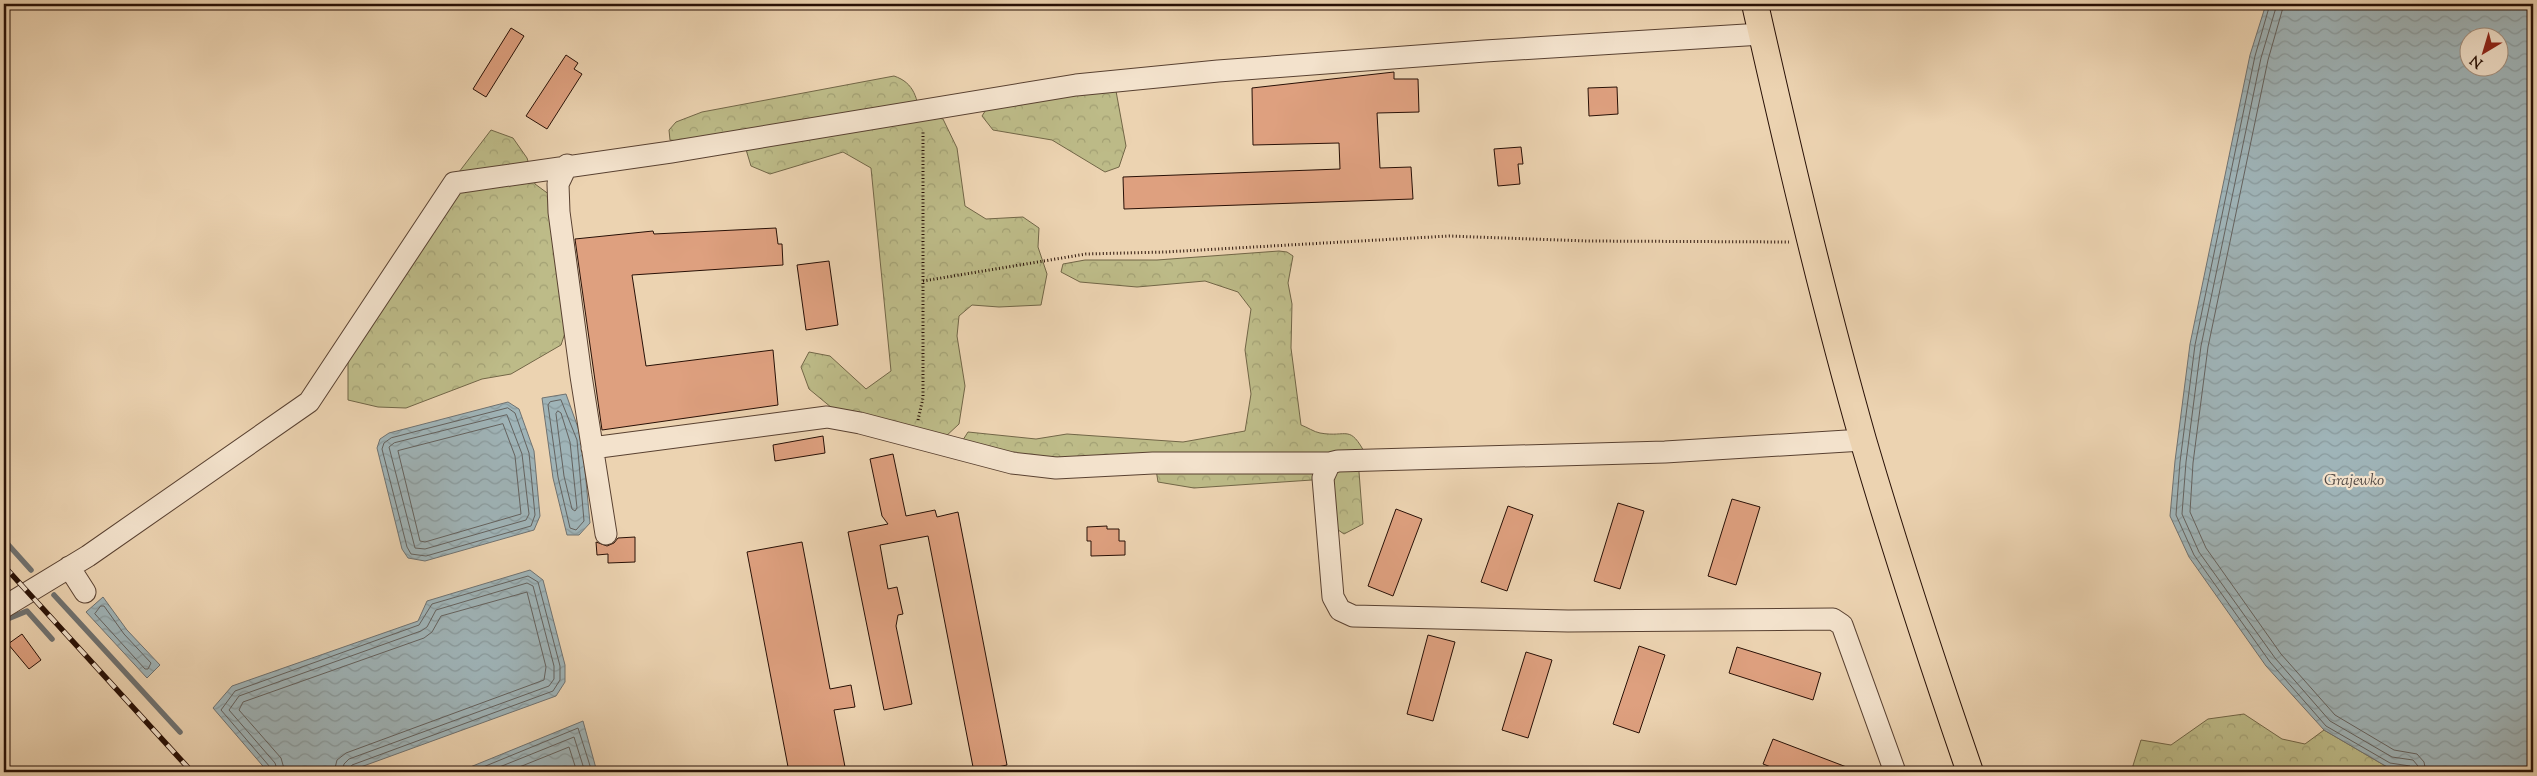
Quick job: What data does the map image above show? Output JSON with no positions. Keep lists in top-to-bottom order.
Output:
{
  "water": ["Grajewko"],
  "north": "bottom left"
}
